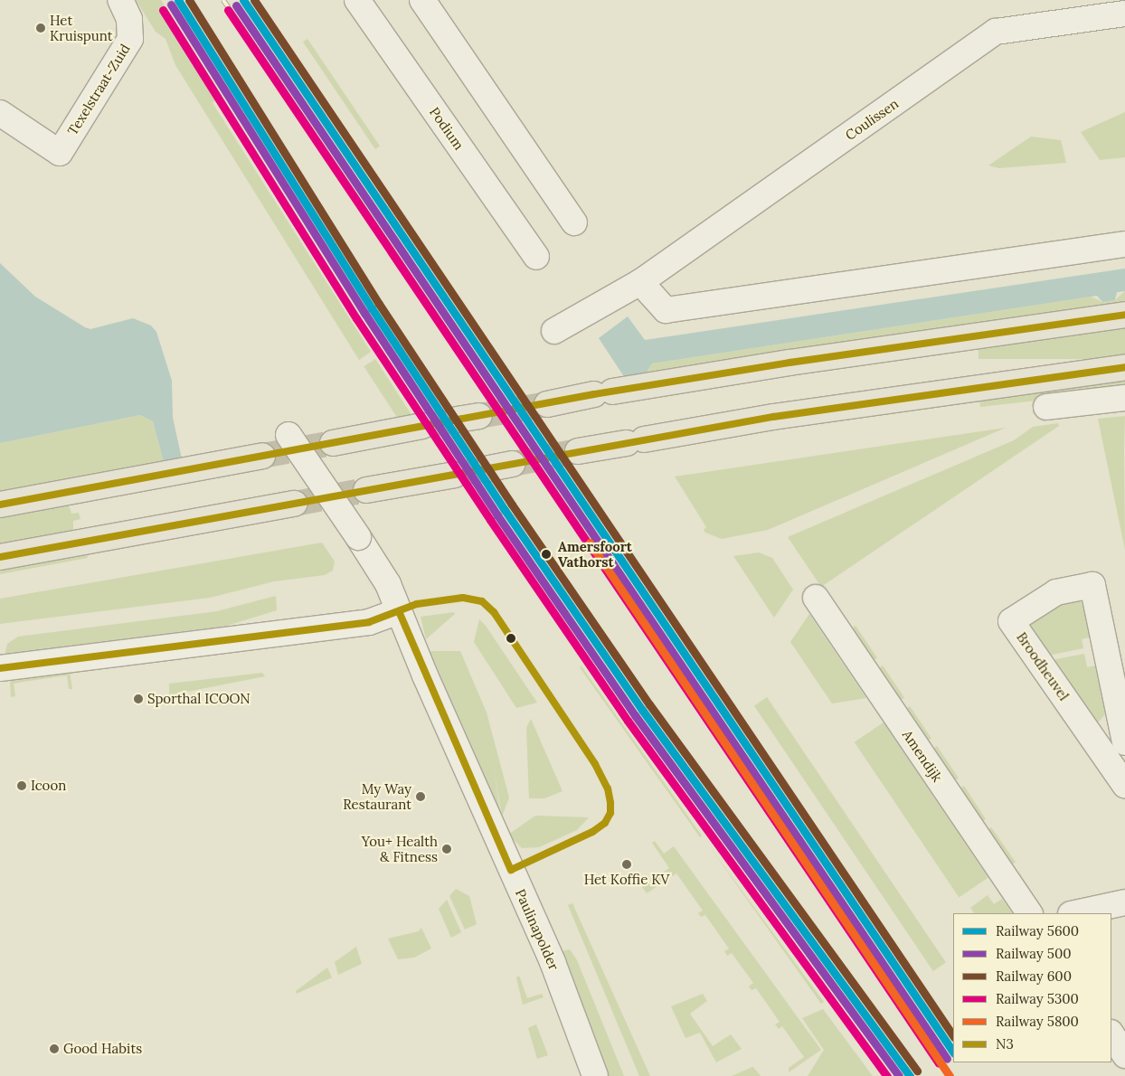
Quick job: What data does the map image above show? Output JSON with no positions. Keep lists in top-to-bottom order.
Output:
{
  "streets": {
    "street": [
      "Texelstraat-Zuid",
      "Coulissen",
      "Podium",
      "Broodheuvel",
      "Amendijk",
      "Paulinapolder"
    ]
  },
  "places": [
    "Het Kruispunt",
    "Amersfoort Vathorst",
    "Sporthal ICOON",
    "Icoon",
    "My Way Restaurant",
    "You+ Health & Fitness",
    "Het Koffie KV",
    "Good Habits"
  ],
  "lines": [
    "rail line 5600",
    "rail line 600",
    "rail line 500",
    "rail line 5300",
    "transit line N3",
    "rail line 5800"
  ],
  "legend": [
    "Railway 5600",
    "Railway 500",
    "Railway 600",
    "Railway 5300",
    "Railway 5800",
    "N3"
  ]
}
